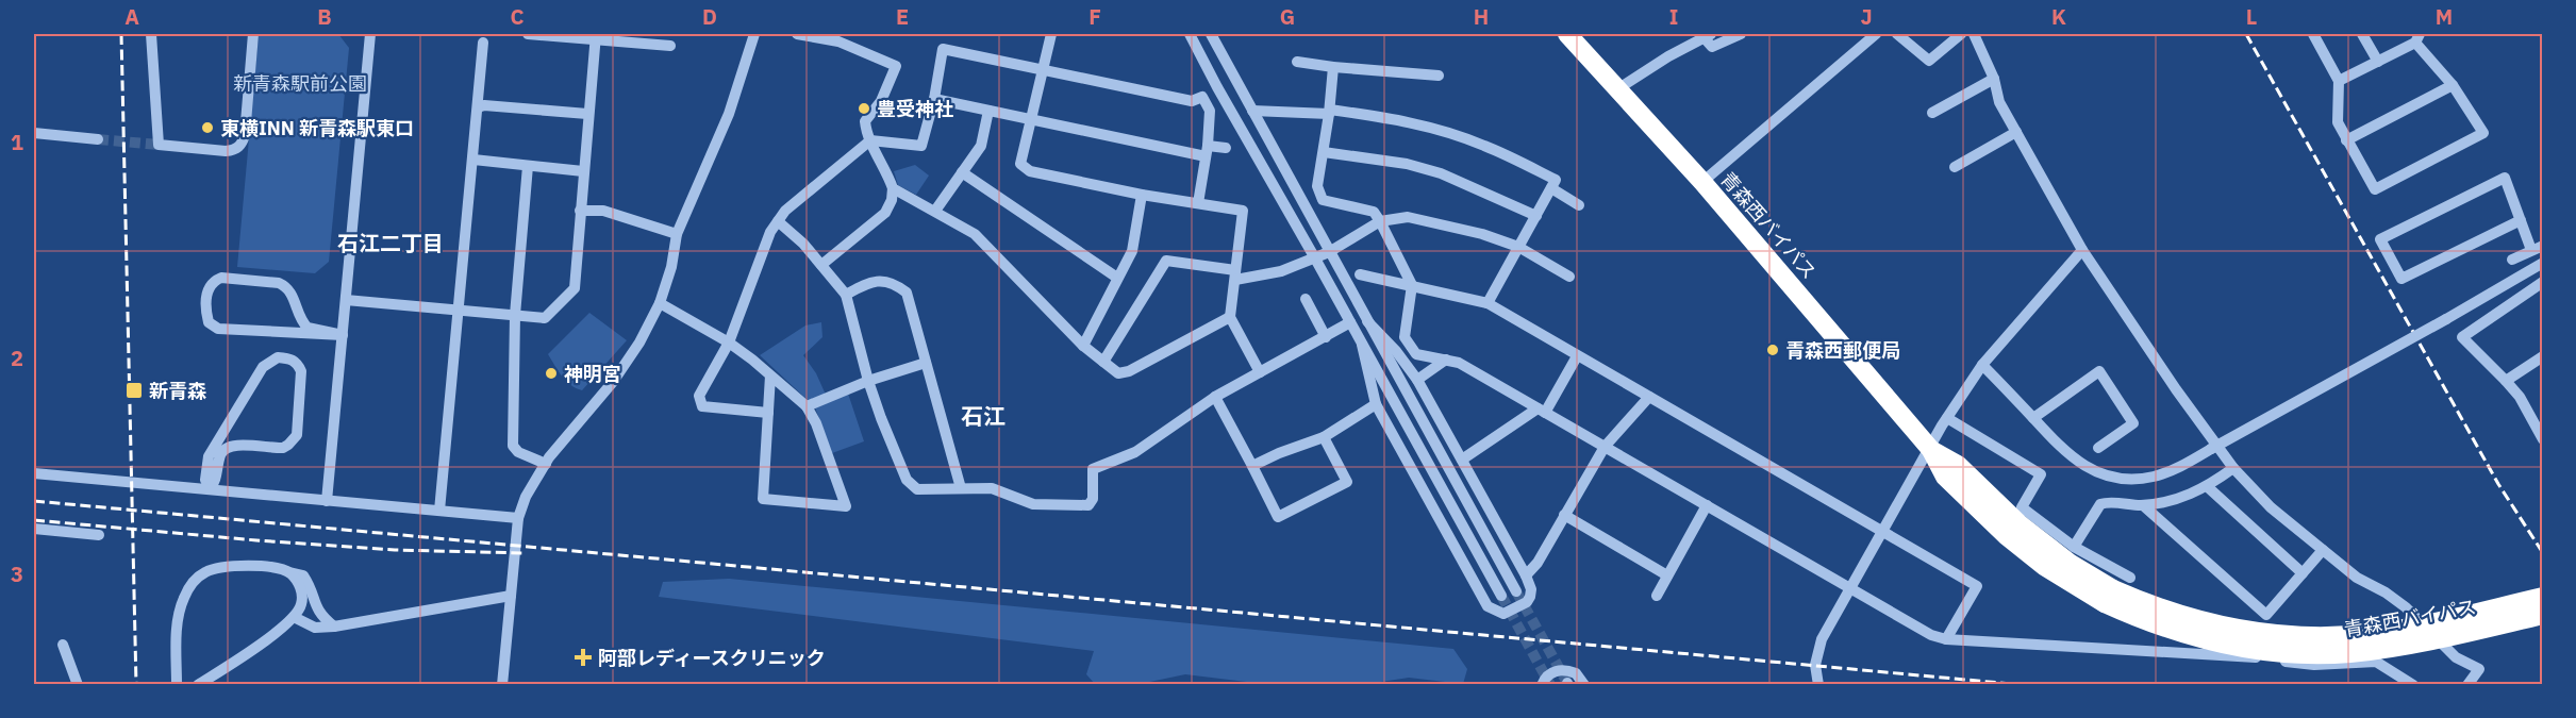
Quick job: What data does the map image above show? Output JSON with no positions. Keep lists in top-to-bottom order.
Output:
{
  "streets": {
    "highway": ["青森西バイパス"]
  },
  "districts": ["石江二丁目", "石江"],
  "parks": ["新青森駅前公園"],
  "places": {
    "other": [
      "豊受神社",
      "東横INN 新青森駅東口",
      "青森西郵便局",
      "神明宮"
    ],
    "transit": ["新青森"],
    "health": ["阿部レディースクリニック"]
  },
  "grid": {
    "columns": [
      "A",
      "B",
      "C",
      "D",
      "E",
      "F",
      "G",
      "H",
      "I",
      "J",
      "K",
      "L",
      "M"
    ],
    "rows": ["1", "2", "3"]
  }
}
